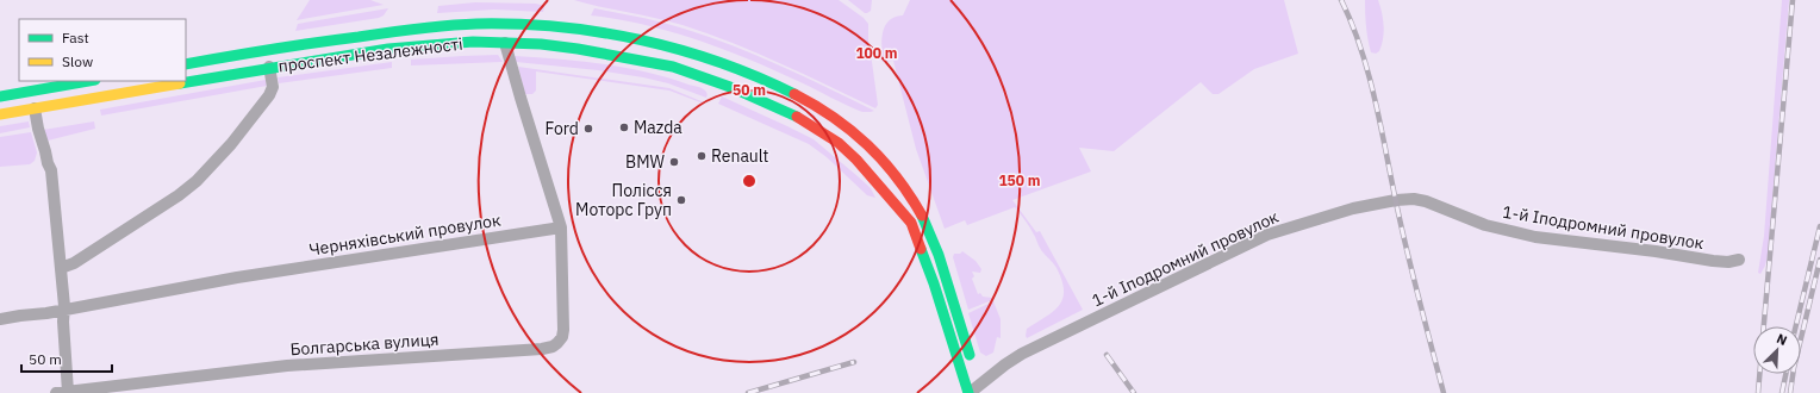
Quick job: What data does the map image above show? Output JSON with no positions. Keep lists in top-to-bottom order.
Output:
{
  "streets": {
    "main road": ["проспект Незалежності"],
    "street": ["1-й Іподромний провулок", "Черняхівський провулок", "Болгарська вулиця"]
  },
  "crossings": [
    ["проспект Незалежності", "1-й Іподромний провулок"],
    ["Черняхівський провулок", "Болгарська вулиця"]
  ],
  "places": [
    "Mazda",
    "Ford",
    "Renault",
    "BMW",
    "Полісся Моторс Груп"
  ],
  "legend": ["Fast", "Slow"],
  "scale_bar": "50 m",
  "north": "top right",
  "rings": ["100 m", "50 m", "150 m"]
}
